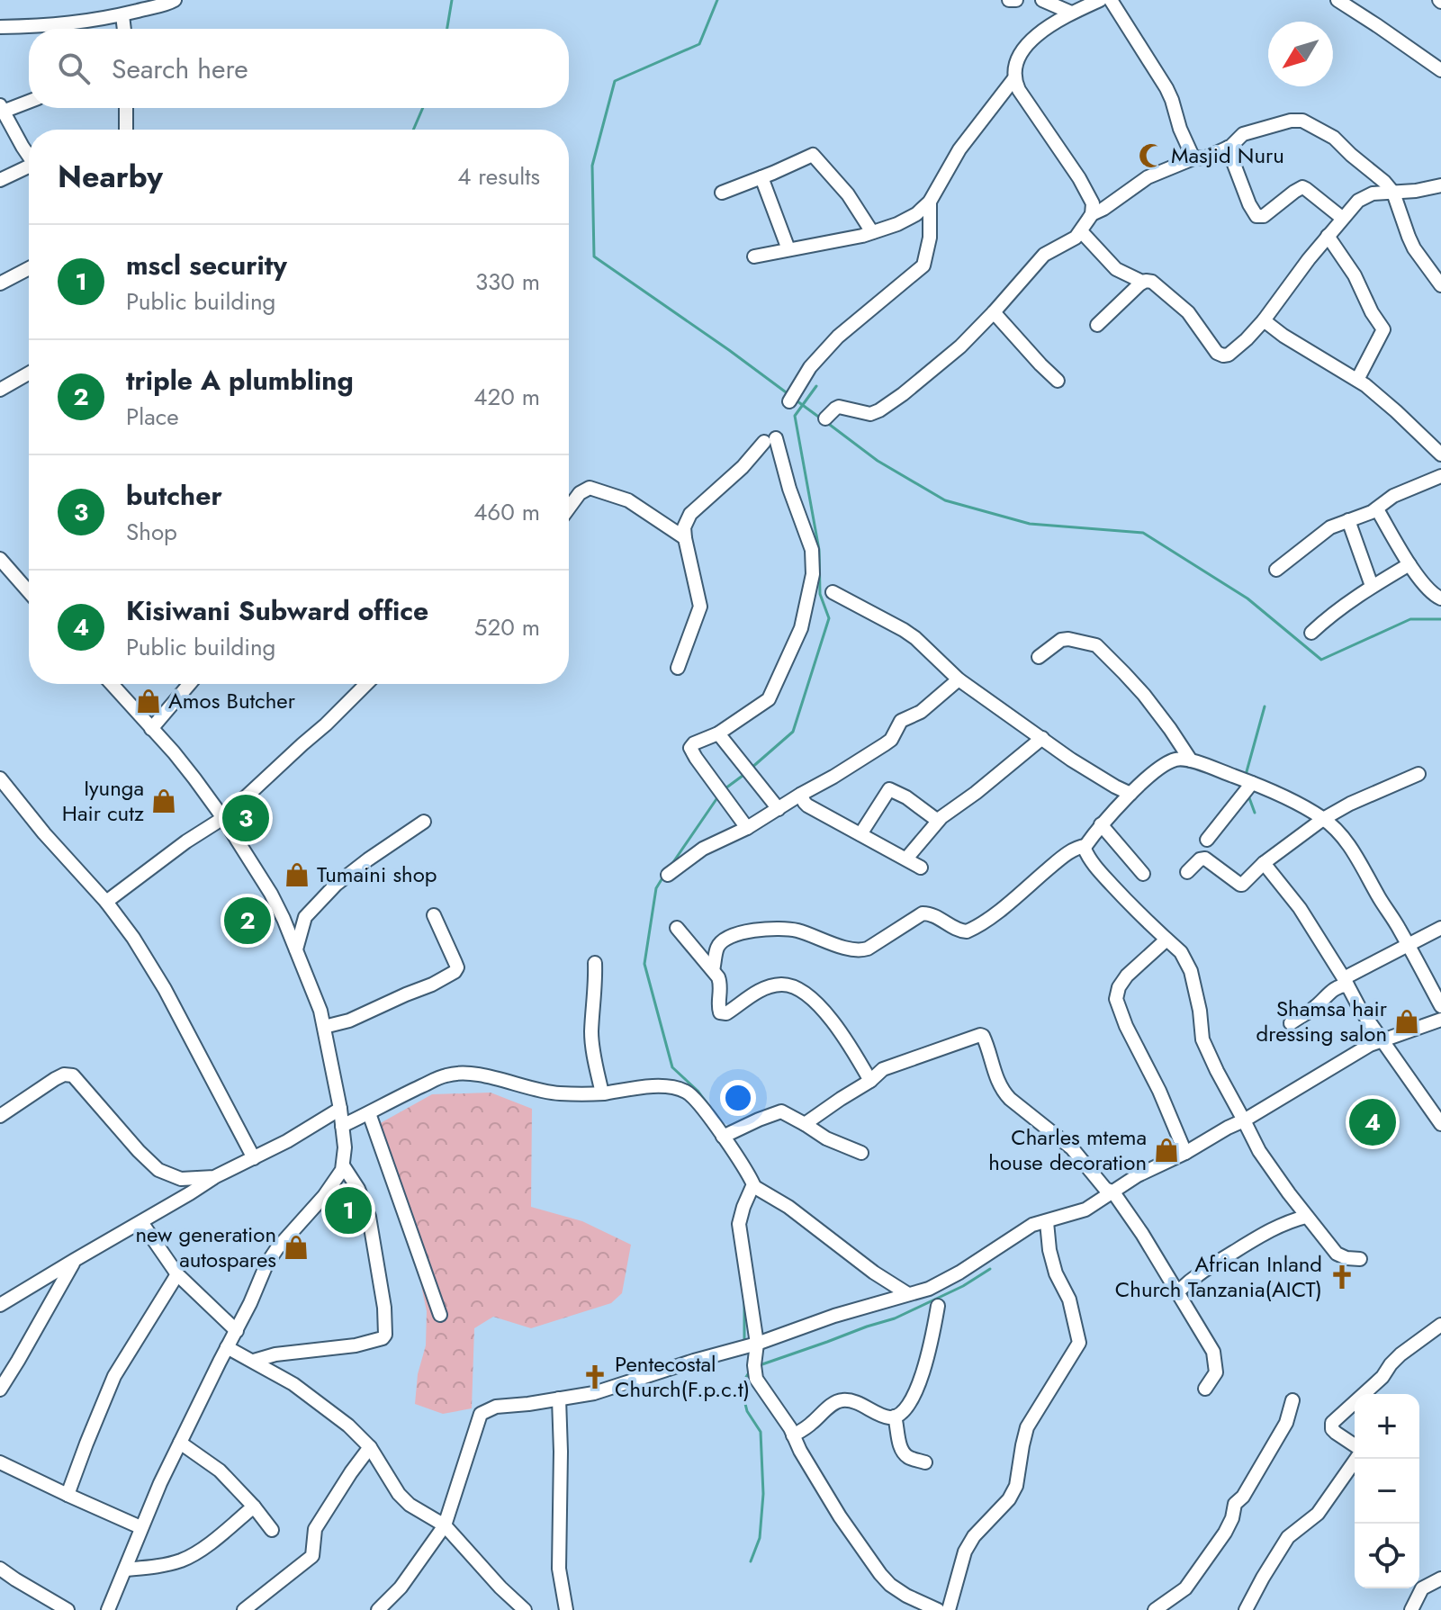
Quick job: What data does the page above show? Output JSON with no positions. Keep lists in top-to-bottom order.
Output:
{
  "places": {
    "mosque": ["Masjid Nuru"],
    "shop": [
      "Amos Butcher",
      "Iyunga Hair cutz",
      "Tumaini shop",
      "Shamsa hair dressing salon",
      "Charles mtema house decoration",
      "new generation autospares"
    ],
    "church": ["African Inland Church Tanzania(AICT)", "Pentecostal Church(F.p.c.t)"]
  },
  "north": "bottom left",
  "page": {
    "search": "Search here",
    "heading": ["Nearby", "4 results"],
    "list": [
      {
        "mark": "1",
        "name": "mscl security",
        "note": "Public building",
        "value": "330 m"
      },
      {
        "mark": "2",
        "name": "triple A plumbling",
        "note": "Place",
        "value": "420 m"
      },
      {
        "mark": "3",
        "name": "butcher",
        "note": "Shop",
        "value": "460 m"
      },
      {
        "mark": "4",
        "name": "Kisiwani Subward office",
        "note": "Public building",
        "value": "520 m"
      }
    ],
    "pins": [
      "3",
      "2",
      "4",
      "1"
    ],
    "map_buttons": ["+", "−"]
  }
}
